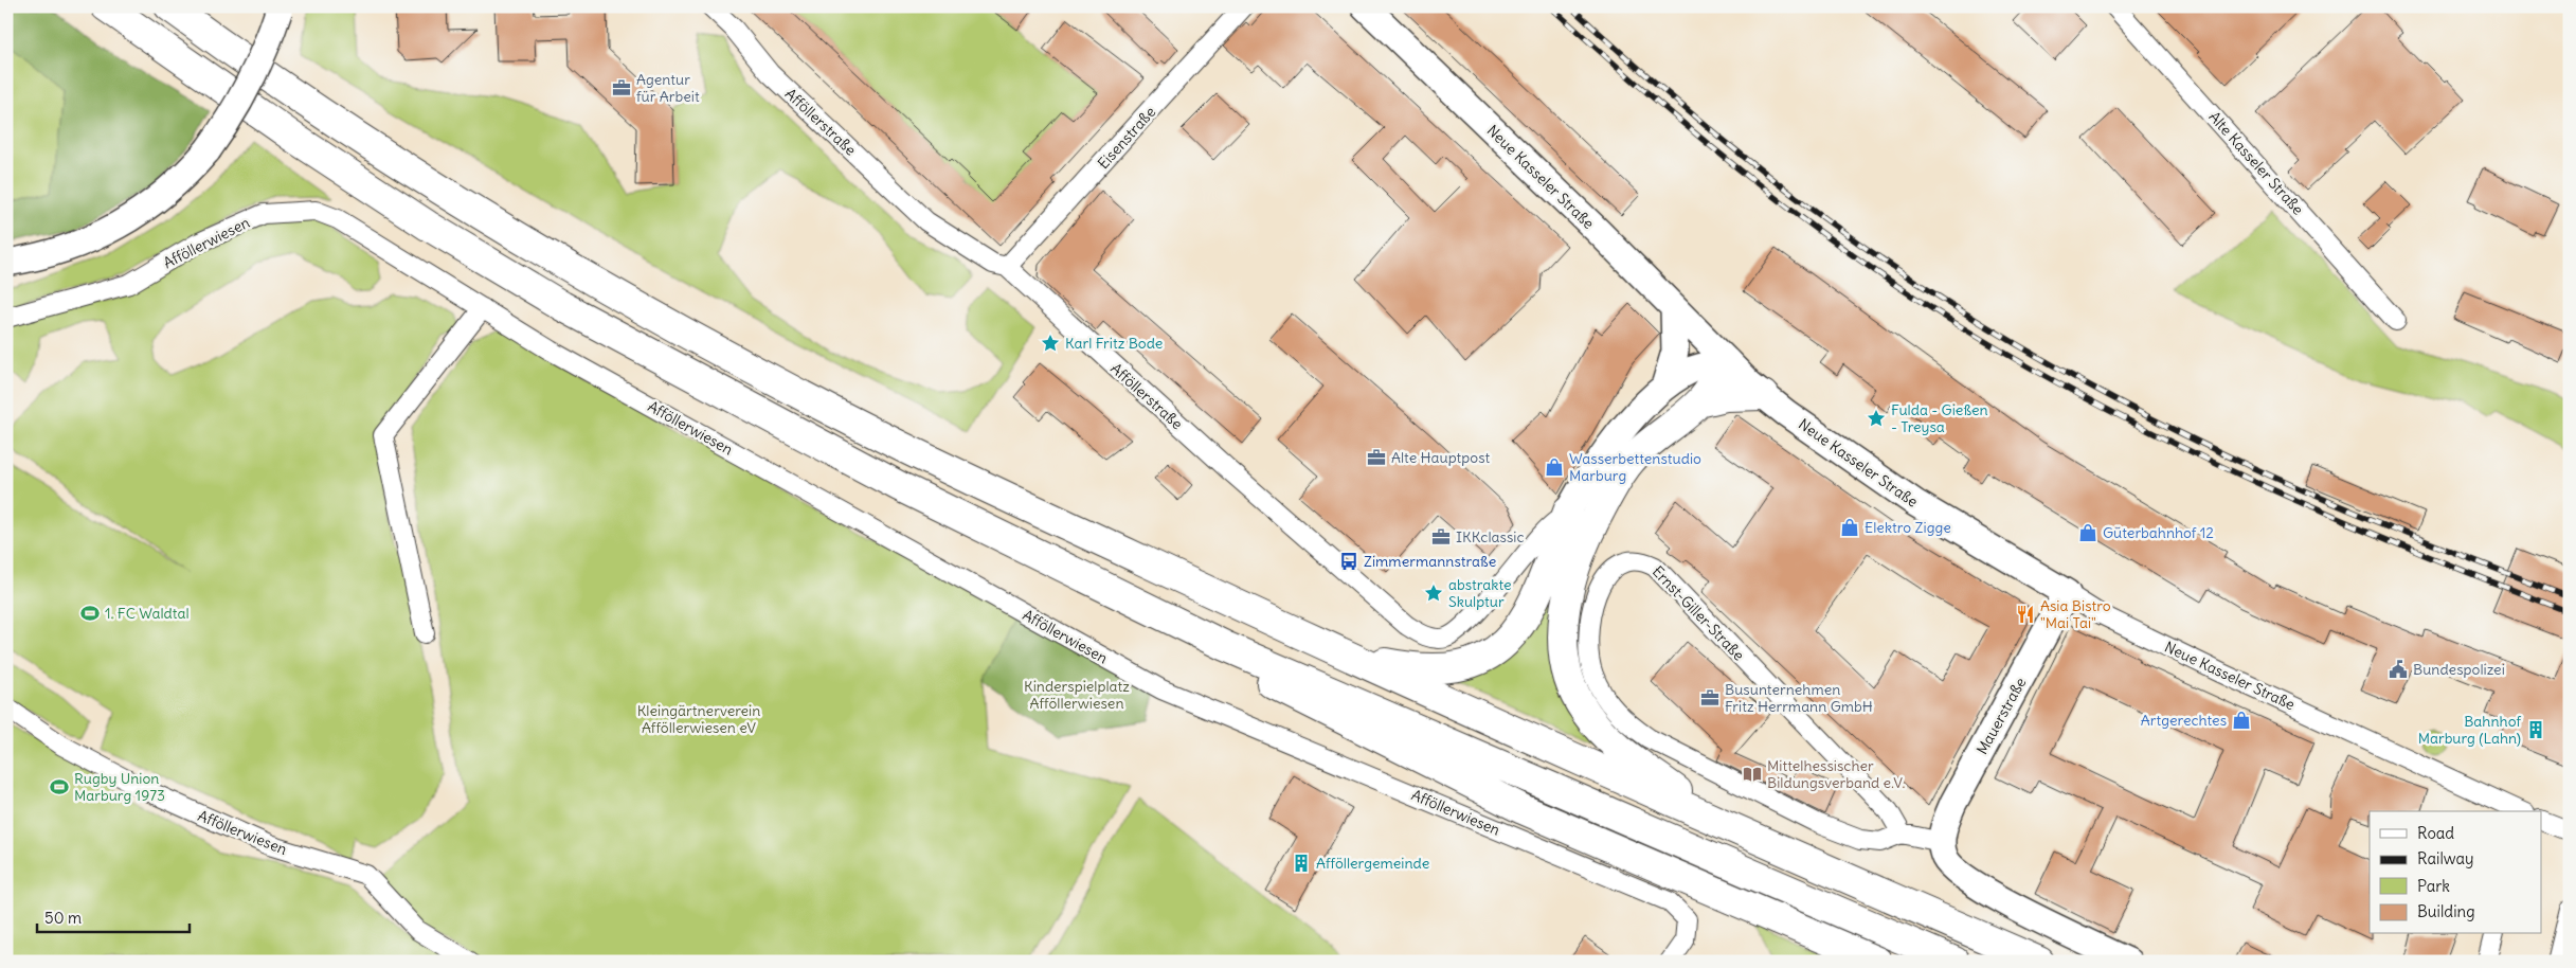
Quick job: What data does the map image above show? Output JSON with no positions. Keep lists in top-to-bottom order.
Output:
{
  "streets": {
    "main road": ["Neue Kasseler Straße", "Mauerstraße"],
    "street": [
      "Afföllerstraße",
      "Eisenstraße",
      "Alte Kasseler Straße",
      "Afföllerwiesen",
      "Ernst-Giller-Straße"
    ]
  },
  "crossings": [
    ["Afföllerstraße", "Eisenstraße"],
    ["Neue Kasseler Straße", "Mauerstraße"]
  ],
  "parks": ["Kinderspielplatz Afföllerwiesen", "Kleingärtnerverein Afföllerwiesen eV"],
  "places": {
    "office": [
      "Agentur für Arbeit",
      "Alte Hauptpost",
      "IKKclassic",
      "Busunternehmen Fritz Herrmann GmbH"
    ],
    "place": ["Karl Fritz Bode", "Fulda - Gießen - Treysa", "abstrakte Skulptur"],
    "shop": [
      "Wasserbettenstudio Marburg",
      "Elektro Zigge",
      "Güterbahnhof 12",
      "Artgerechtes"
    ],
    "bus stop": ["Zimmermannstraße"],
    "sports": ["1. FC Waldtal", "Rugby Union Marburg 1973"],
    "restaurant": ["Asia Bistro \"Mai Tai\""],
    "public building": ["Bundespolizei"],
    "building": ["Bahnhof Marburg (Lahn)", "Afföllergemeinde"],
    "library": ["Mittelhessischer Bildungsverband e.V."]
  },
  "legend": [
    "Road",
    "Railway",
    "Park",
    "Building"
  ],
  "scale_bar": "50 m"
}
